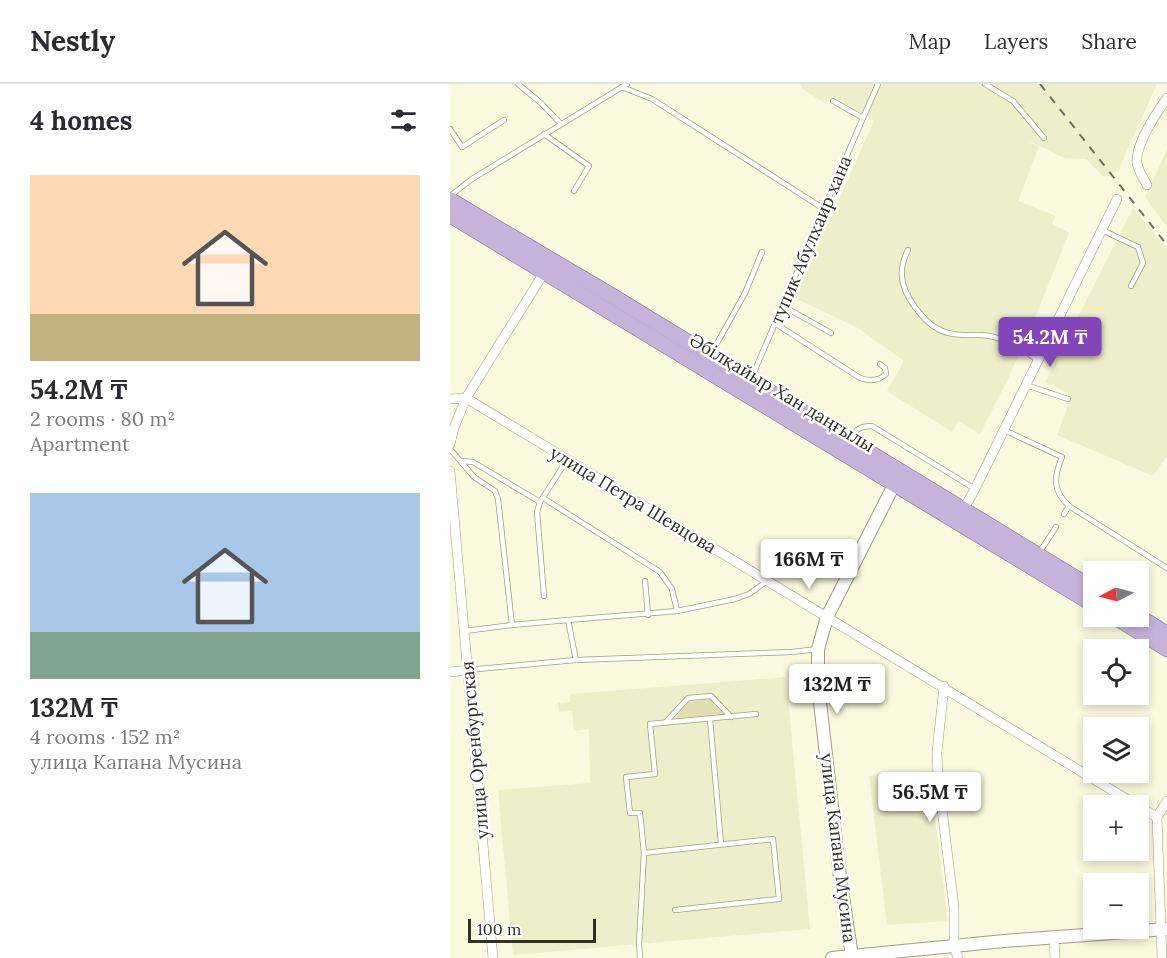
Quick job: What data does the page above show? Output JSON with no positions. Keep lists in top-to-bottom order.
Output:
{
  "streets": {
    "main road": ["Әбілқайыр Хан даңғылы"],
    "street": ["улица Петра Шевцова", "улица Оренбургская", "улица Капана Мусина"],
    "lane": ["тупик Абулхаир хана"]
  },
  "crossings": [
    ["тупик Абулхаир хана", "Әбілқайыр Хан даңғылы"],
    ["Әбілқайыр Хан даңғылы", "улица Капана Мусина"],
    ["улица Петра Шевцова", "улица Капана Мусина"]
  ],
  "scale_bar": "100 m",
  "north": "left",
  "page": {
    "header": "Nestly",
    "nav": ["Map", "Layers", "Share"],
    "heading": "4 homes",
    "list": [
      {
        "name": "54.2M ₸",
        "note": "2 rooms · 80 m² · Apartment"
      },
      {
        "name": "132M ₸",
        "note": "4 rooms · 152 m² · улица Капана Мусина"
      }
    ],
    "price": [
      "54.2M ₸",
      "166M ₸",
      "132M ₸",
      "56.5M ₸"
    ],
    "map_buttons": ["+", "−"],
    "scale": "100 m"
  }
}
